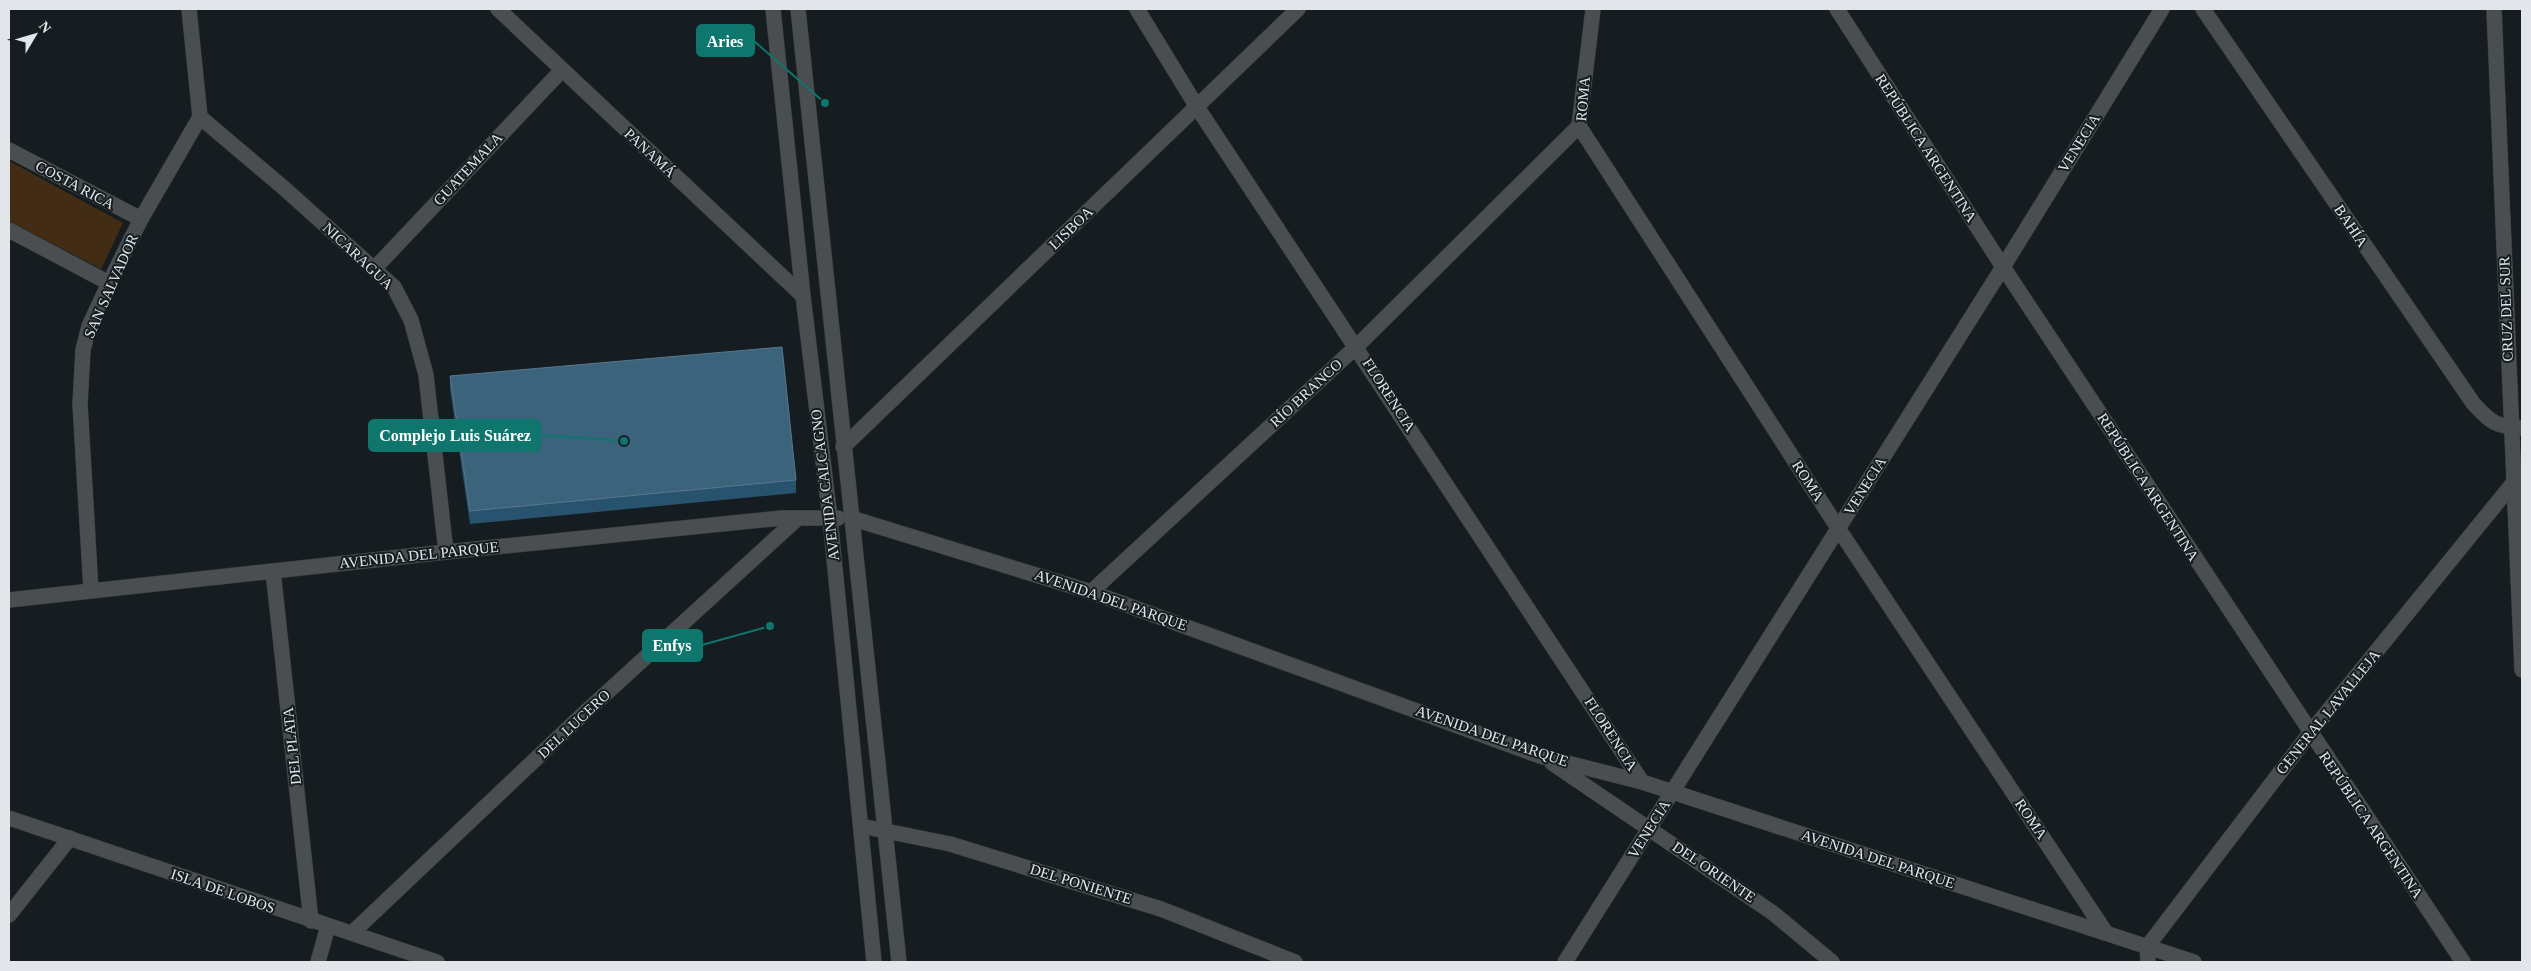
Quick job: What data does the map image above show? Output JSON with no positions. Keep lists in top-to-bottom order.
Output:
{
  "streets": {
    "street": [
      "ROMA",
      "VENECIA",
      "REPÚBLICA ARGENTINA",
      "PANAMÁ",
      "GUATEMALA",
      "COSTA RICA",
      "BAHÍA",
      "LISBOA",
      "NICARAGUA",
      "SAN SALVADOR",
      "CRUZ DEL SUR",
      "RÍO BRANCO",
      "FLORENCIA",
      "AVENIDA CALCAGNO",
      "AVENIDA DEL PARQUE",
      "GENERAL LAVALLEJA",
      "DEL LUCERO",
      "DEL PLATA",
      "DEL ORIENTE",
      "DEL PONIENTE",
      "ISLA DE LOBOS"
    ]
  },
  "crossings": [
    ["ROMA", "VENECIA"],
    ["ROMA", "RÍO BRANCO"],
    ["ROMA", "AVENIDA DEL PARQUE"],
    ["VENECIA", "REPÚBLICA ARGENTINA"],
    ["VENECIA", "AVENIDA DEL PARQUE"],
    ["VENECIA", "DEL ORIENTE"],
    ["REPÚBLICA ARGENTINA", "GENERAL LAVALLEJA"],
    ["PANAMÁ", "GUATEMALA"],
    ["PANAMÁ", "AVENIDA CALCAGNO"],
    ["GUATEMALA", "NICARAGUA"],
    ["COSTA RICA", "SAN SALVADOR"],
    ["BAHÍA", "CRUZ DEL SUR"],
    ["LISBOA", "FLORENCIA"],
    ["LISBOA", "AVENIDA CALCAGNO"],
    ["NICARAGUA", "SAN SALVADOR"],
    ["NICARAGUA", "AVENIDA DEL PARQUE"],
    ["SAN SALVADOR", "AVENIDA DEL PARQUE"],
    ["CRUZ DEL SUR", "GENERAL LAVALLEJA"],
    ["RÍO BRANCO", "FLORENCIA"],
    ["RÍO BRANCO", "AVENIDA DEL PARQUE"],
    ["FLORENCIA", "AVENIDA DEL PARQUE"],
    ["AVENIDA CALCAGNO", "AVENIDA DEL PARQUE"],
    ["AVENIDA CALCAGNO", "DEL PONIENTE"],
    ["AVENIDA DEL PARQUE", "GENERAL LAVALLEJA"],
    ["AVENIDA DEL PARQUE", "DEL LUCERO"],
    ["AVENIDA DEL PARQUE", "DEL PLATA"],
    ["AVENIDA DEL PARQUE", "DEL ORIENTE"],
    ["DEL LUCERO", "ISLA DE LOBOS"],
    ["DEL PLATA", "ISLA DE LOBOS"]
  ],
  "places": ["Aries", "Complejo Luis Suárez", "Enfys"],
  "north": "top right"
}
